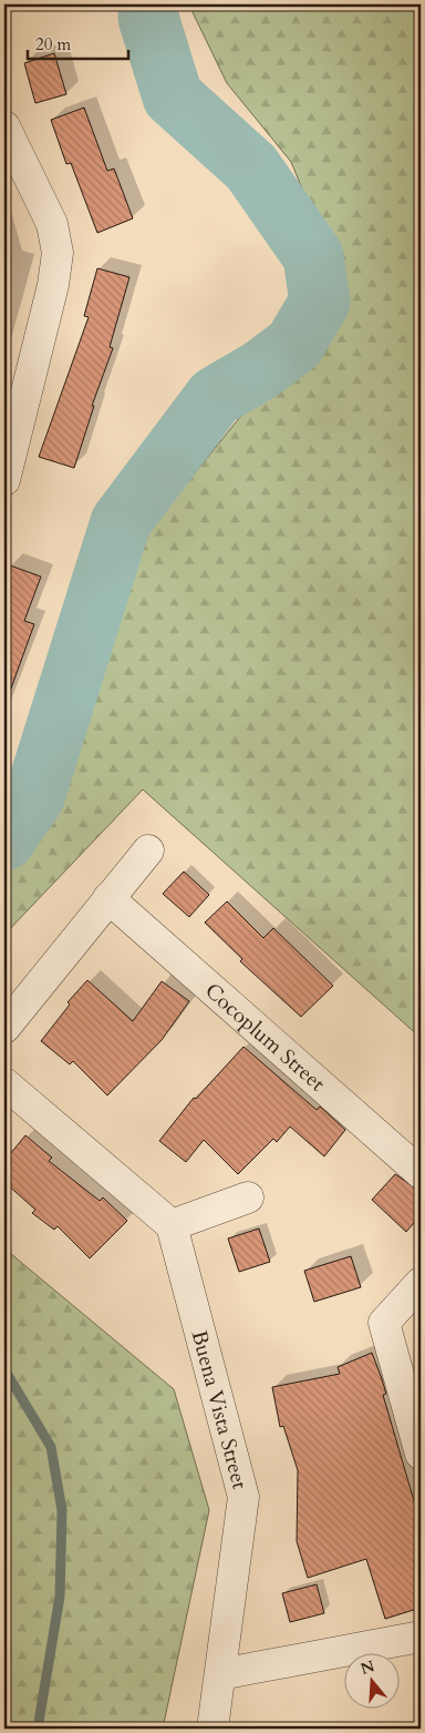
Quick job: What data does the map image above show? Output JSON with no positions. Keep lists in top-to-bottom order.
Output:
{
  "streets": {
    "street": ["Cocoplum Street", "Buena Vista Street"]
  },
  "scale_bar": "20 m",
  "north": "top"
}
